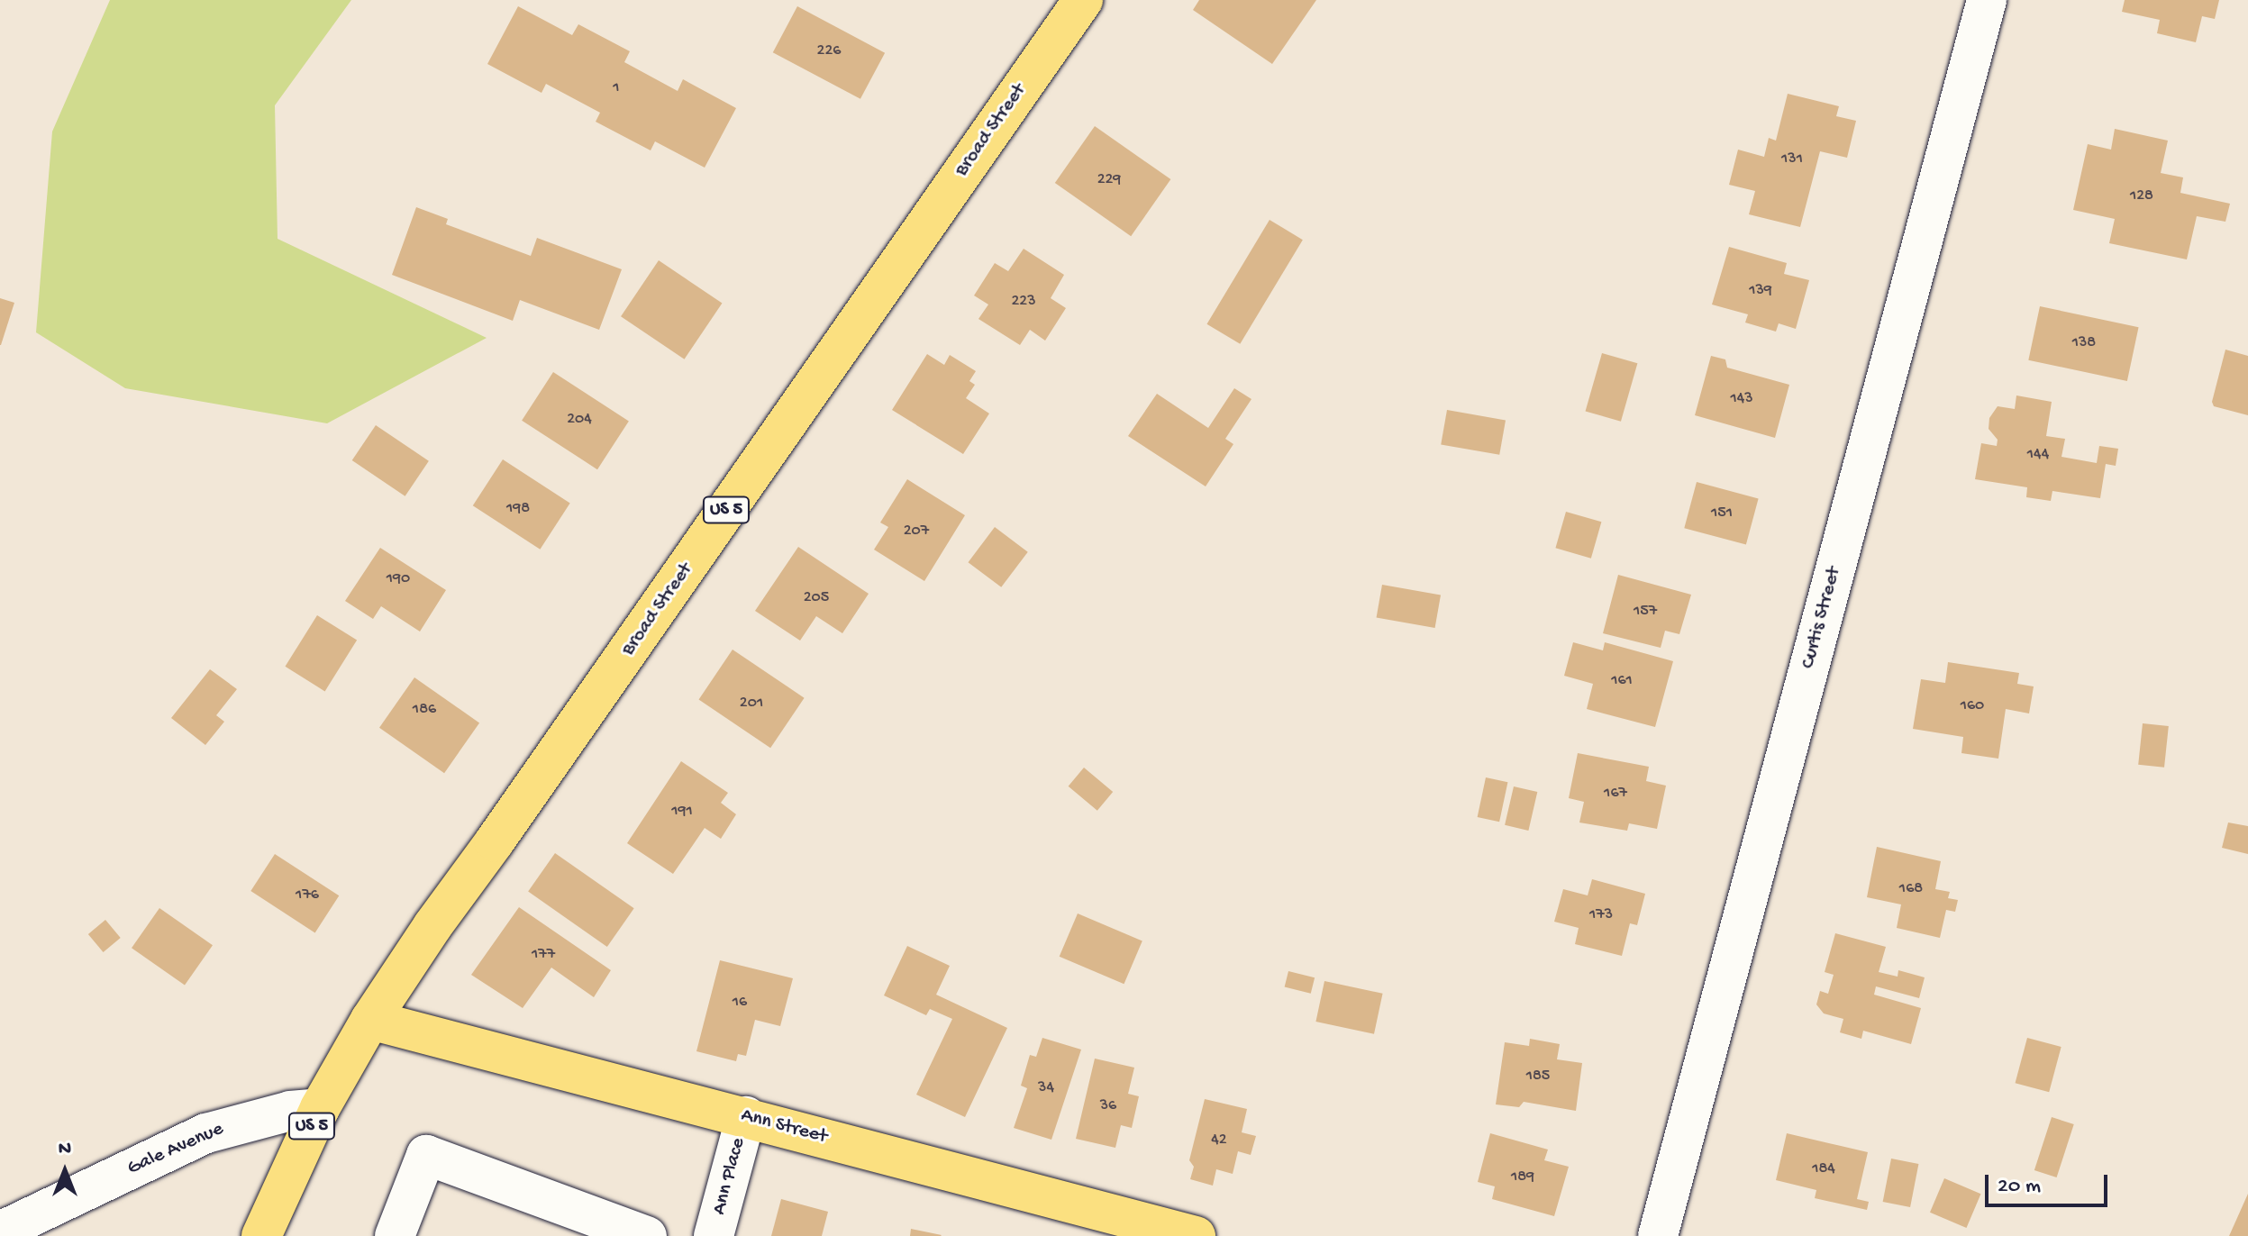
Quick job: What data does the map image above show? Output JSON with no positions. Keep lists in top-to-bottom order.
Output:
{
  "streets": {
    "main road": ["Broad Street", "US 5", "Ann Street"],
    "street": ["Curtis Street", "Gale Avenue", "Ann Place"]
  },
  "crossings": [
    ["Broad Street", "Ann Street"],
    ["Broad Street", "Gale Avenue"],
    ["Ann Street", "Ann Place"]
  ],
  "house_numbers": [
    "226",
    "1",
    "131",
    "229",
    "128",
    "139",
    "223",
    "138",
    "143",
    "204",
    "144",
    "198",
    "151",
    "207",
    "190",
    "205",
    "157",
    "161",
    "201",
    "160",
    "186",
    "167",
    "191",
    "168",
    "176",
    "173",
    "177",
    "16",
    "185",
    "34",
    "36",
    "42",
    "184",
    "189"
  ],
  "scale_bar": "20 m",
  "north": "top"
}
